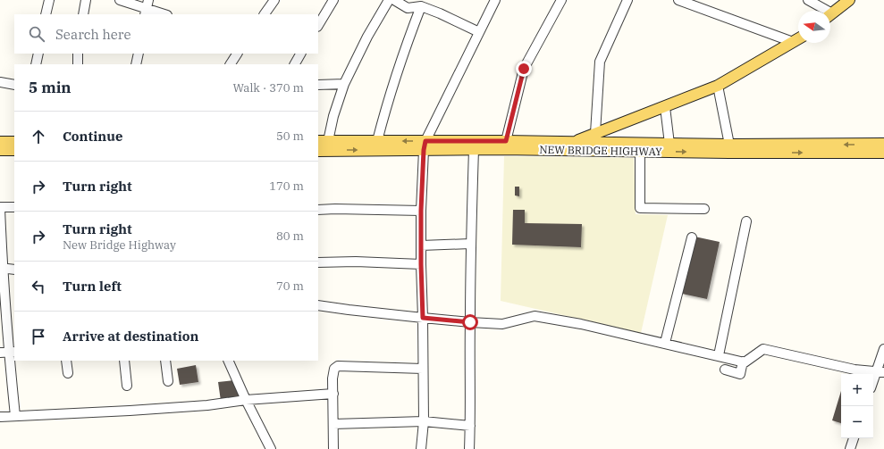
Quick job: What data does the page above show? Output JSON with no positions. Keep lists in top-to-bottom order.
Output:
{
  "streets": {
    "main road": ["NEW BRIDGE HIGHWAY"]
  },
  "north": "left",
  "page": {
    "search": "Search here",
    "heading": ["5 min", "Walk · 370 m"],
    "list": [
      ["Continue", "50 m"],
      ["Turn right", "170 m"],
      ["Turn right", "New Bridge Highway", "80 m"],
      ["Turn left", "70 m"],
      "Arrive at destination"
    ],
    "map_buttons": ["+", "−"]
  }
}
